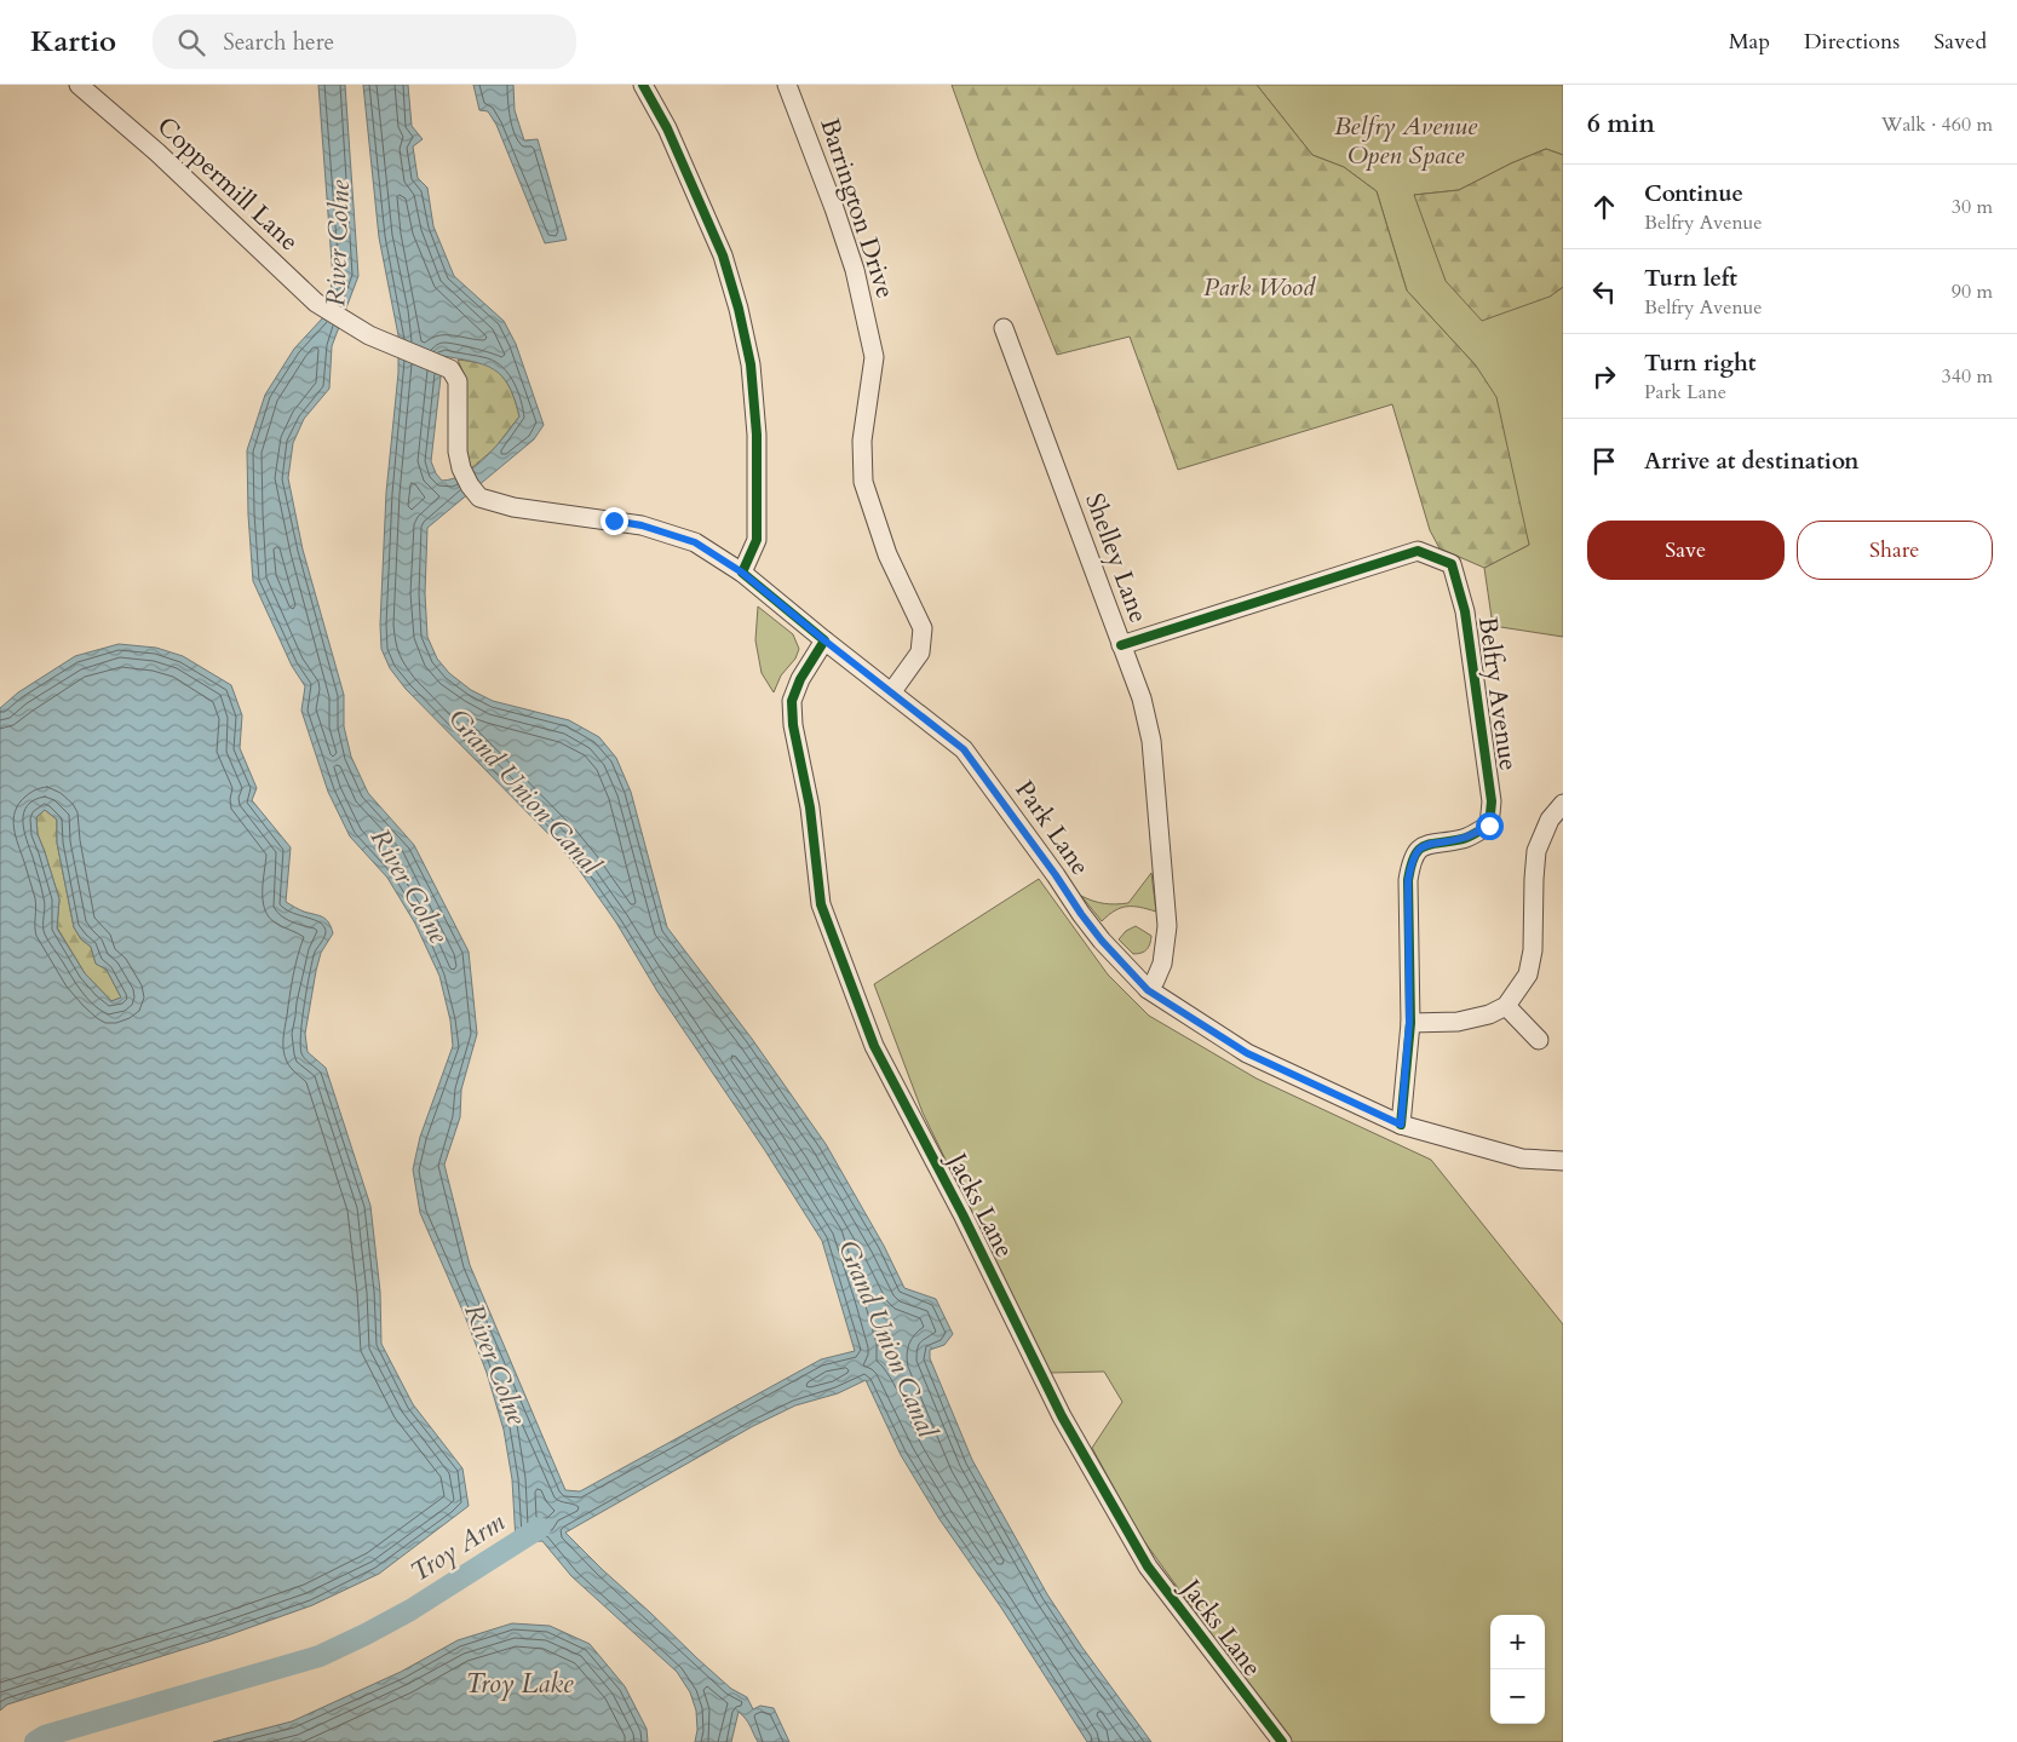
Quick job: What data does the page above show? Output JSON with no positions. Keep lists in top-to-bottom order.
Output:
{
  "streets": {
    "street": [
      "Coppermill Lane",
      "Barrington Drive",
      "Shelley Lane",
      "Belfry Avenue",
      "Park Lane",
      "Jacks Lane"
    ]
  },
  "crossings": [
    ["Coppermill Lane", "Park Lane"],
    ["Barrington Drive", "Park Lane"],
    ["Shelley Lane", "Belfry Avenue"],
    ["Shelley Lane", "Park Lane"],
    ["Belfry Avenue", "Park Lane"],
    ["Park Lane", "Jacks Lane"]
  ],
  "water": [
    "River Colne",
    "Grand Union Canal",
    "Troy Arm",
    "Troy Lake"
  ],
  "parks": ["Belfry Avenue Open Space", "Park Wood"],
  "page": {
    "header": "Kartio",
    "search": "Search here",
    "nav": ["Map", "Directions", "Saved"],
    "heading": ["6 min", "Walk · 460 m"],
    "list": [
      ["Continue", "Belfry Avenue", "30 m"],
      ["Turn left", "Belfry Avenue", "90 m"],
      ["Turn right", "Park Lane", "340 m"],
      "Arrive at destination"
    ],
    "buttons": ["Save", "Share"],
    "map_buttons": ["+", "−"]
  }
}
